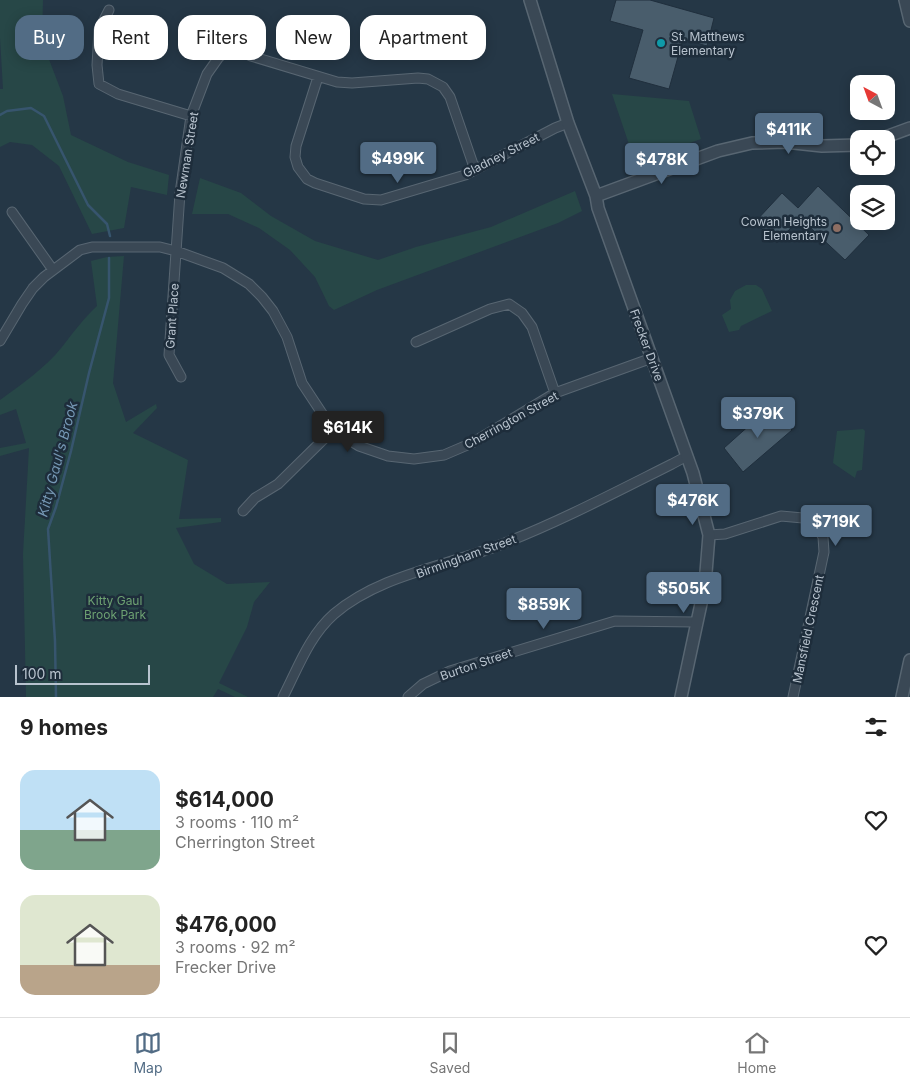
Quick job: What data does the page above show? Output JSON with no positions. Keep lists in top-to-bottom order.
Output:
{
  "streets": {
    "street": [
      "Newman Street",
      "Gladney Street",
      "Grant Place",
      "Frecker Drive",
      "Cherrington Street",
      "Birmingham Street",
      "Mansfield Crescent",
      "Burton Street"
    ]
  },
  "crossings": [
    ["Newman Street", "Gladney Street"],
    ["Newman Street", "Grant Place"],
    ["Newman Street", "Cherrington Street"],
    ["Gladney Street", "Frecker Drive"],
    ["Grant Place", "Cherrington Street"],
    ["Frecker Drive", "Cherrington Street"],
    ["Frecker Drive", "Birmingham Street"],
    ["Frecker Drive", "Mansfield Crescent"],
    ["Frecker Drive", "Burton Street"]
  ],
  "water": ["Kitty Gaul's Brook"],
  "parks": ["Kitty Gaul Brook Park"],
  "places": ["St. Matthews Elementary", "Cowan Heights Elementary"],
  "scale_bar": "100 m",
  "north": "top left",
  "page": {
    "chip": [
      "Buy",
      "Rent",
      "Filters",
      "New",
      "Apartment"
    ],
    "price": [
      "$411K",
      "$499K",
      "$478K",
      "$379K",
      "$614K",
      "$476K",
      "$719K",
      "$505K",
      "$859K"
    ],
    "scale": "100 m",
    "heading": "9 homes",
    "list": [
      {
        "name": "$614,000",
        "note": "3 rooms · 110 m² · Cherrington Street"
      },
      {
        "name": "$476,000",
        "note": "3 rooms · 92 m² · Frecker Drive"
      }
    ],
    "tabs": ["Map", "Saved", "Home"]
  }
}
